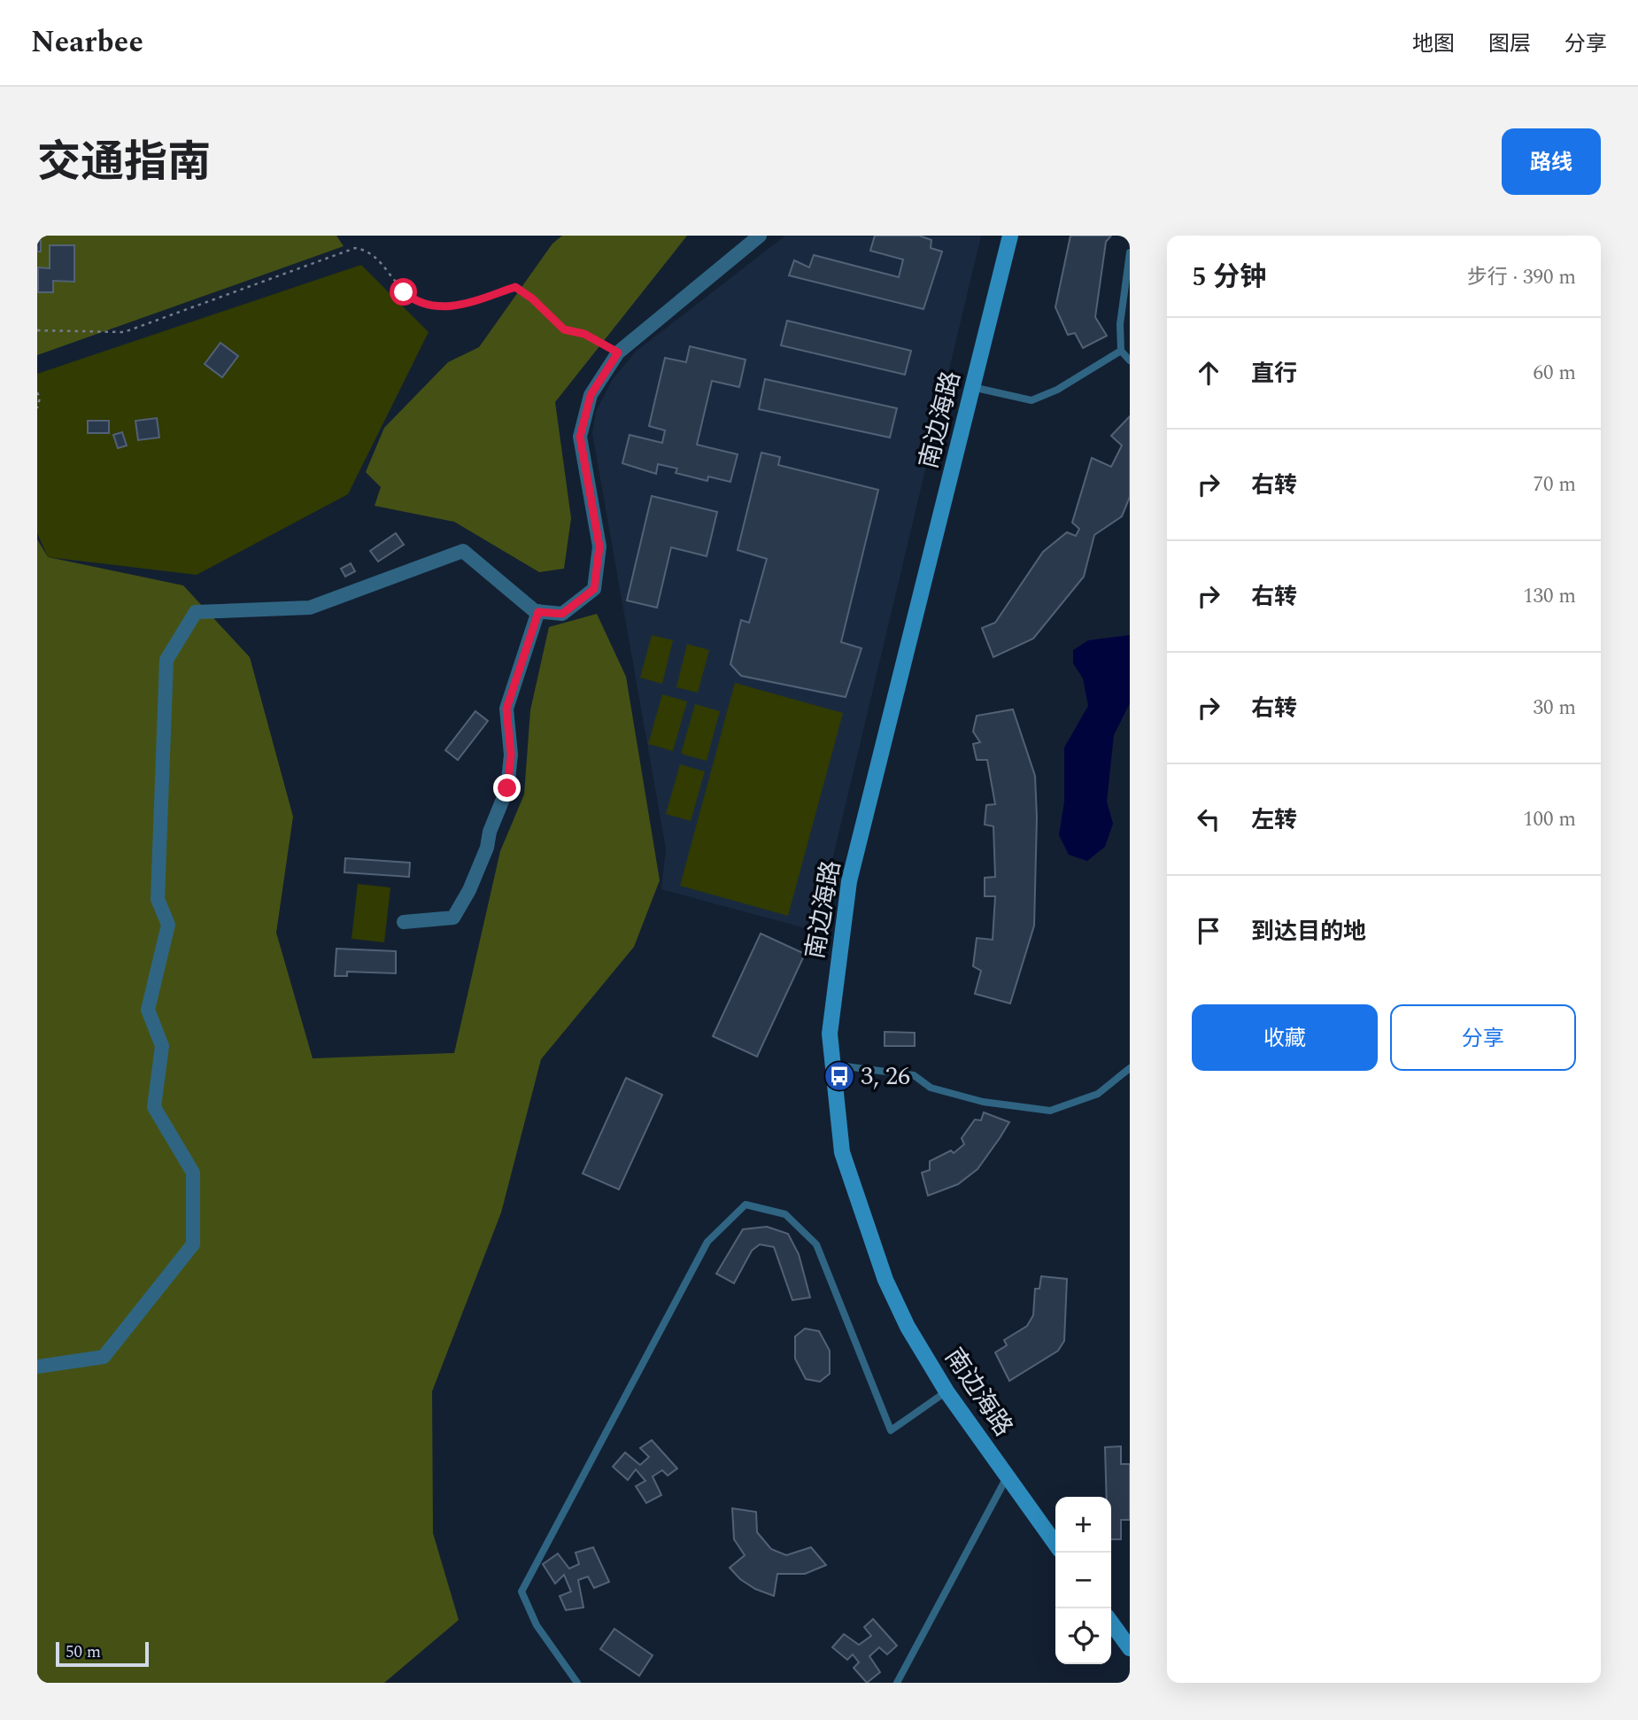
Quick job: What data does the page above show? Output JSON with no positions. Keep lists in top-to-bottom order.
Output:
{
  "streets": {
    "street": ["南边海路"]
  },
  "places": {
    "bus stop": ["3, 26"]
  },
  "scale_bar": "50 m",
  "page": {
    "header": "Nearbee",
    "nav": ["地图", "图层", "分享"],
    "title": "交通指南",
    "buttons": [
      "路线",
      ["收藏", "分享"]
    ],
    "heading": ["5 分钟", "步行 · 390 m"],
    "list": [
      ["直行", "60 m"],
      ["右转", "70 m"],
      ["右转", "130 m"],
      ["右转", "30 m"],
      ["左转", "100 m"],
      "到达目的地"
    ],
    "map_buttons": ["+", "−"],
    "scale": "50 m"
  }
}
